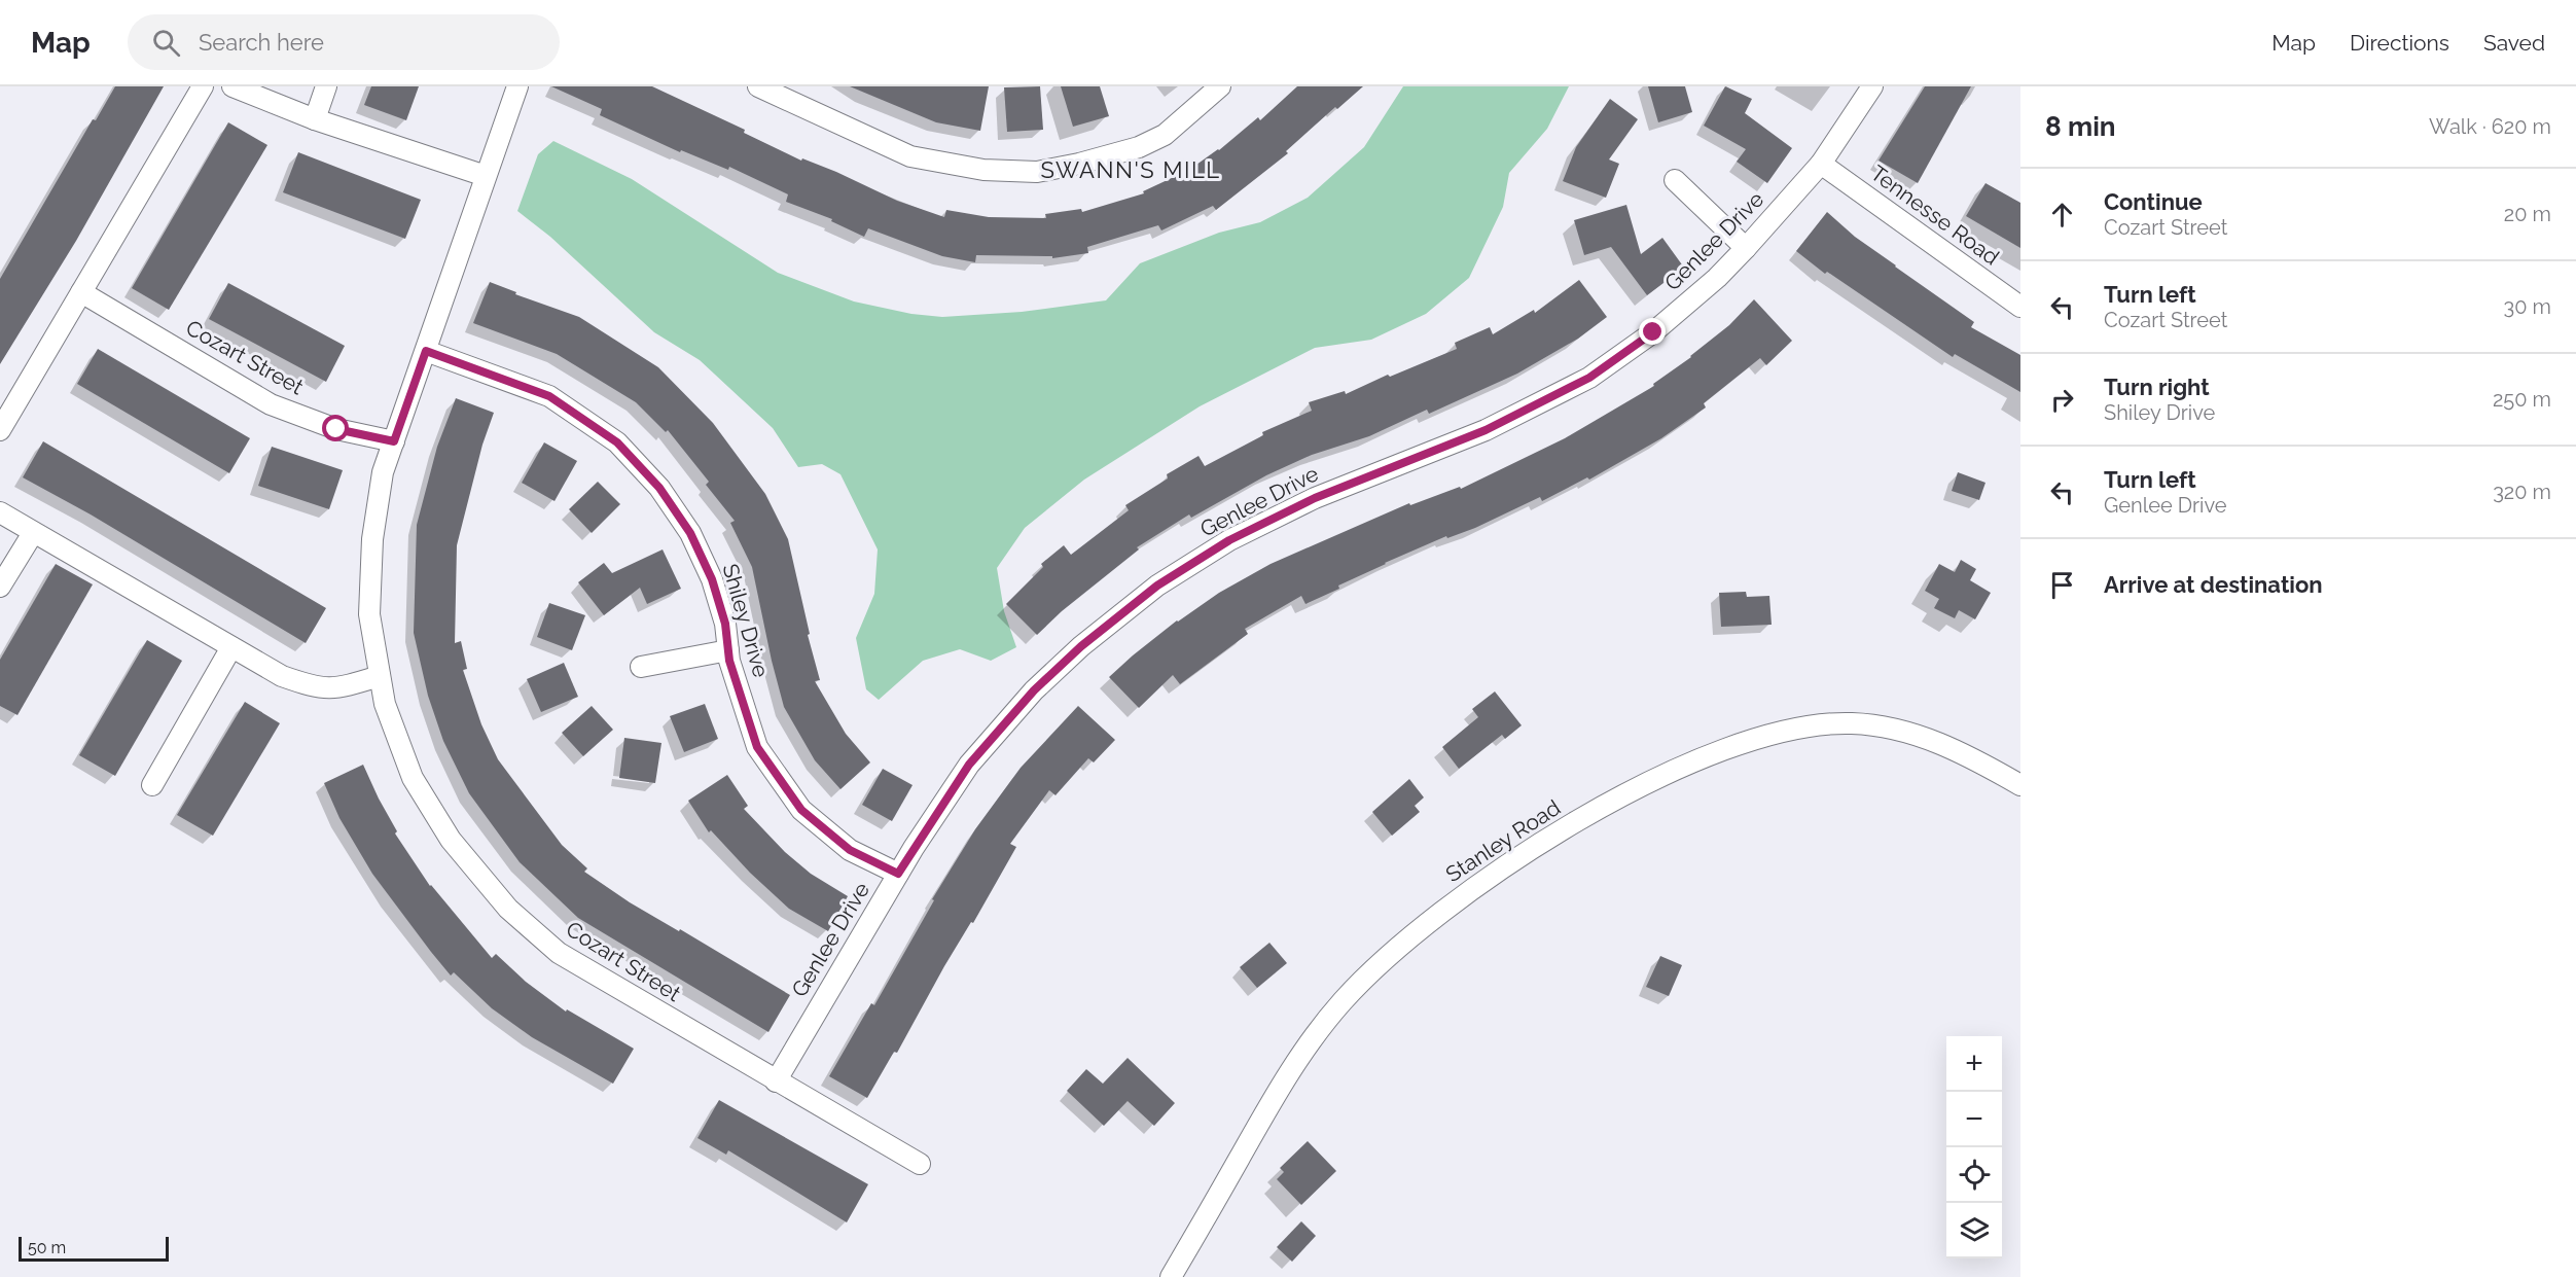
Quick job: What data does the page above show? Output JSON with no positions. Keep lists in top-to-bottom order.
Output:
{
  "streets": {
    "street": [
      "Tennesse Road",
      "Genlee Drive",
      "Cozart Street",
      "Shiley Drive",
      "Stanley Road"
    ]
  },
  "crossings": [
    ["Tennesse Road", "Genlee Drive"],
    ["Genlee Drive", "Cozart Street"],
    ["Genlee Drive", "Shiley Drive"],
    ["Cozart Street", "Shiley Drive"]
  ],
  "districts": ["SWANN'S MILL"],
  "scale_bar": "50 m",
  "page": {
    "header": "Map",
    "search": "Search here",
    "nav": ["Map", "Directions", "Saved"],
    "heading": ["8 min", "Walk · 620 m"],
    "list": [
      ["Continue", "Cozart Street", "20 m"],
      ["Turn left", "Cozart Street", "30 m"],
      ["Turn right", "Shiley Drive", "250 m"],
      ["Turn left", "Genlee Drive", "320 m"],
      "Arrive at destination"
    ],
    "map_buttons": ["+", "−"],
    "scale": "50 m"
  }
}
